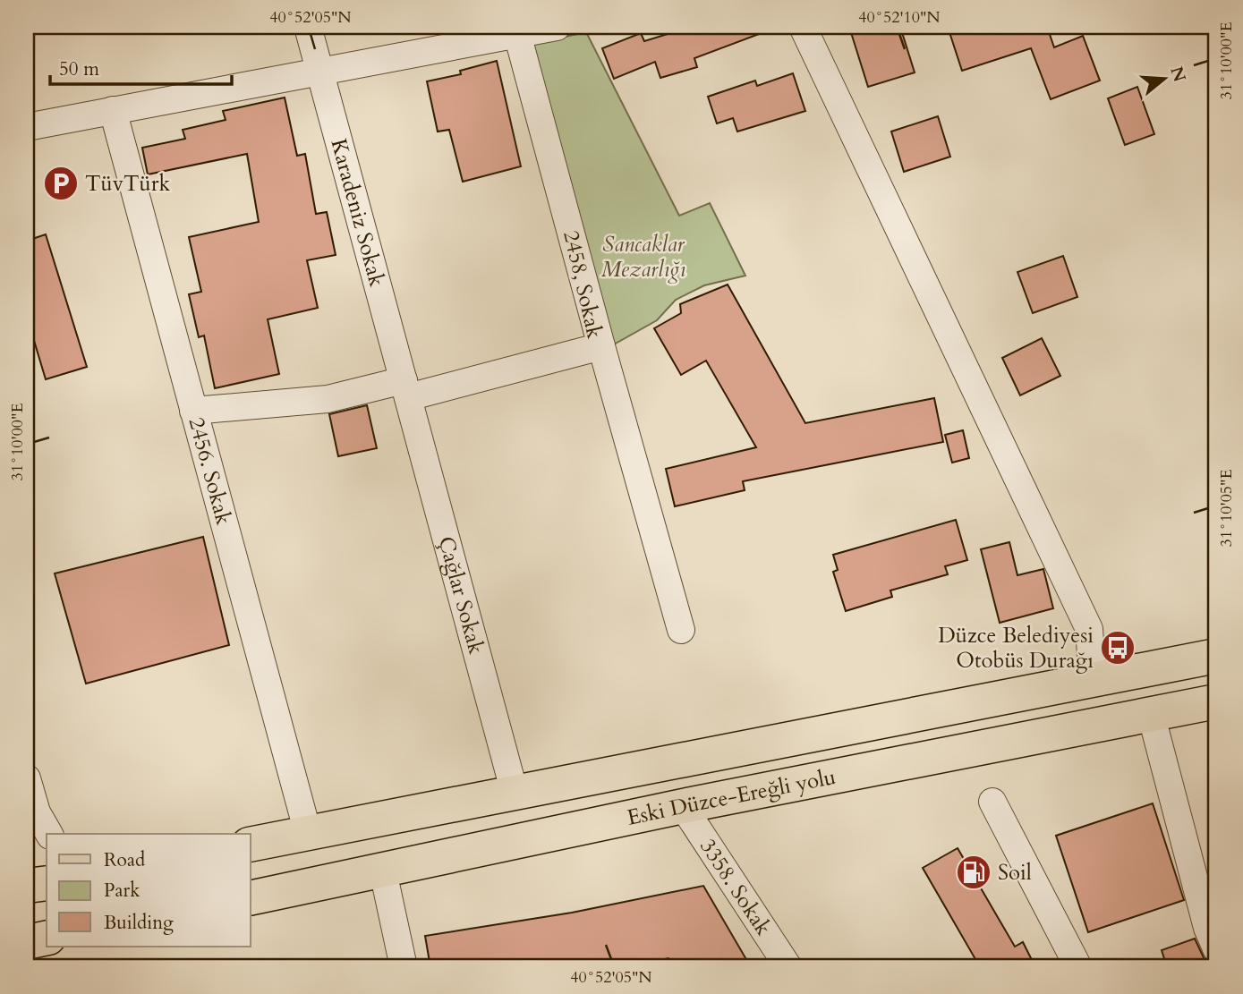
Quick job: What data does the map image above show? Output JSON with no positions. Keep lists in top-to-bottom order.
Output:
{
  "streets": {
    "main road": ["Eski Düzce-Ereğli yolu"],
    "street": [
      "Karadeniz Sokak",
      "2458, Sokak",
      "2456. Sokak",
      "Çağlar Sokak",
      "3358. Sokak"
    ]
  },
  "crossings": [
    ["Karadeniz Sokak", "2458, Sokak"],
    ["Karadeniz Sokak", "Çağlar Sokak"],
    ["2458, Sokak", "2456. Sokak"],
    ["2458, Sokak", "Çağlar Sokak"],
    ["Eski Düzce-Ereğli yolu", "3358. Sokak"]
  ],
  "parks": ["Sancaklar Mezarlığı"],
  "places": {
    "parking": ["TüvTürk"],
    "bus stop": ["Düzce Belediyesi Otobüs Durağı"],
    "fuel station": ["Soil"]
  },
  "legend": ["Road", "Park", "Building"],
  "scale_bar": "50 m",
  "north": "right",
  "coordinates": [
    "40°52'05\"N",
    "40°52'10\"N",
    "31°10'00\"E",
    "31°10'05\"E"
  ]
}
